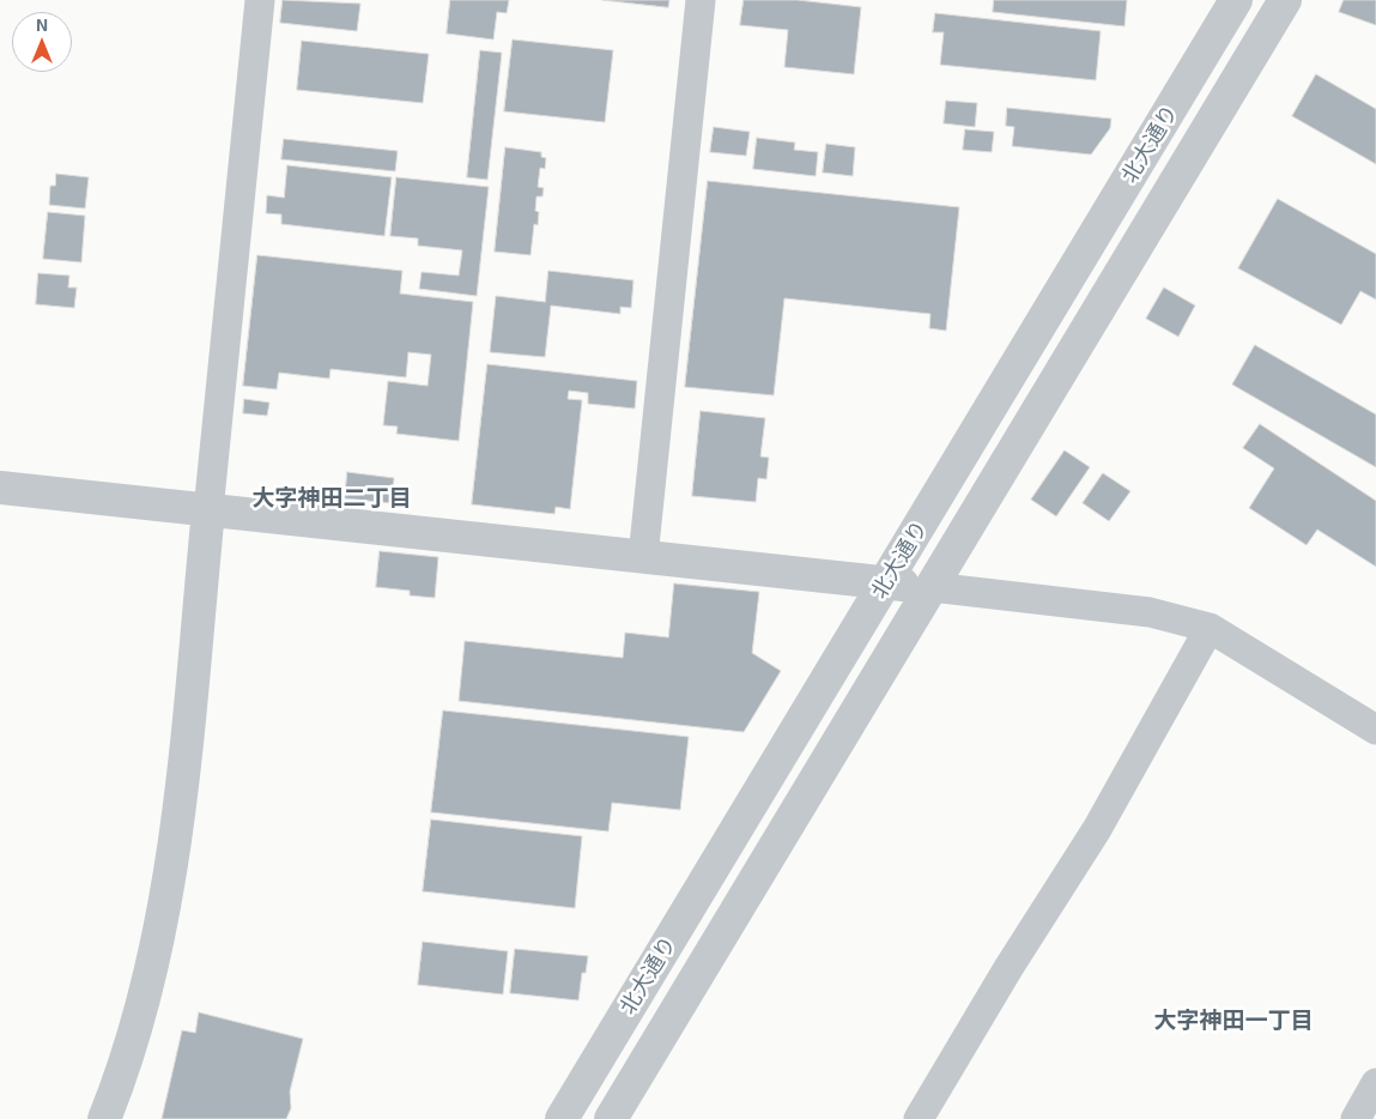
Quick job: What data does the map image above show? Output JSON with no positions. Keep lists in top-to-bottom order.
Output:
{
  "streets": {
    "street": ["北大通り"]
  },
  "districts": ["大字神田二丁目", "大字神田一丁目"],
  "north": "top"
}
